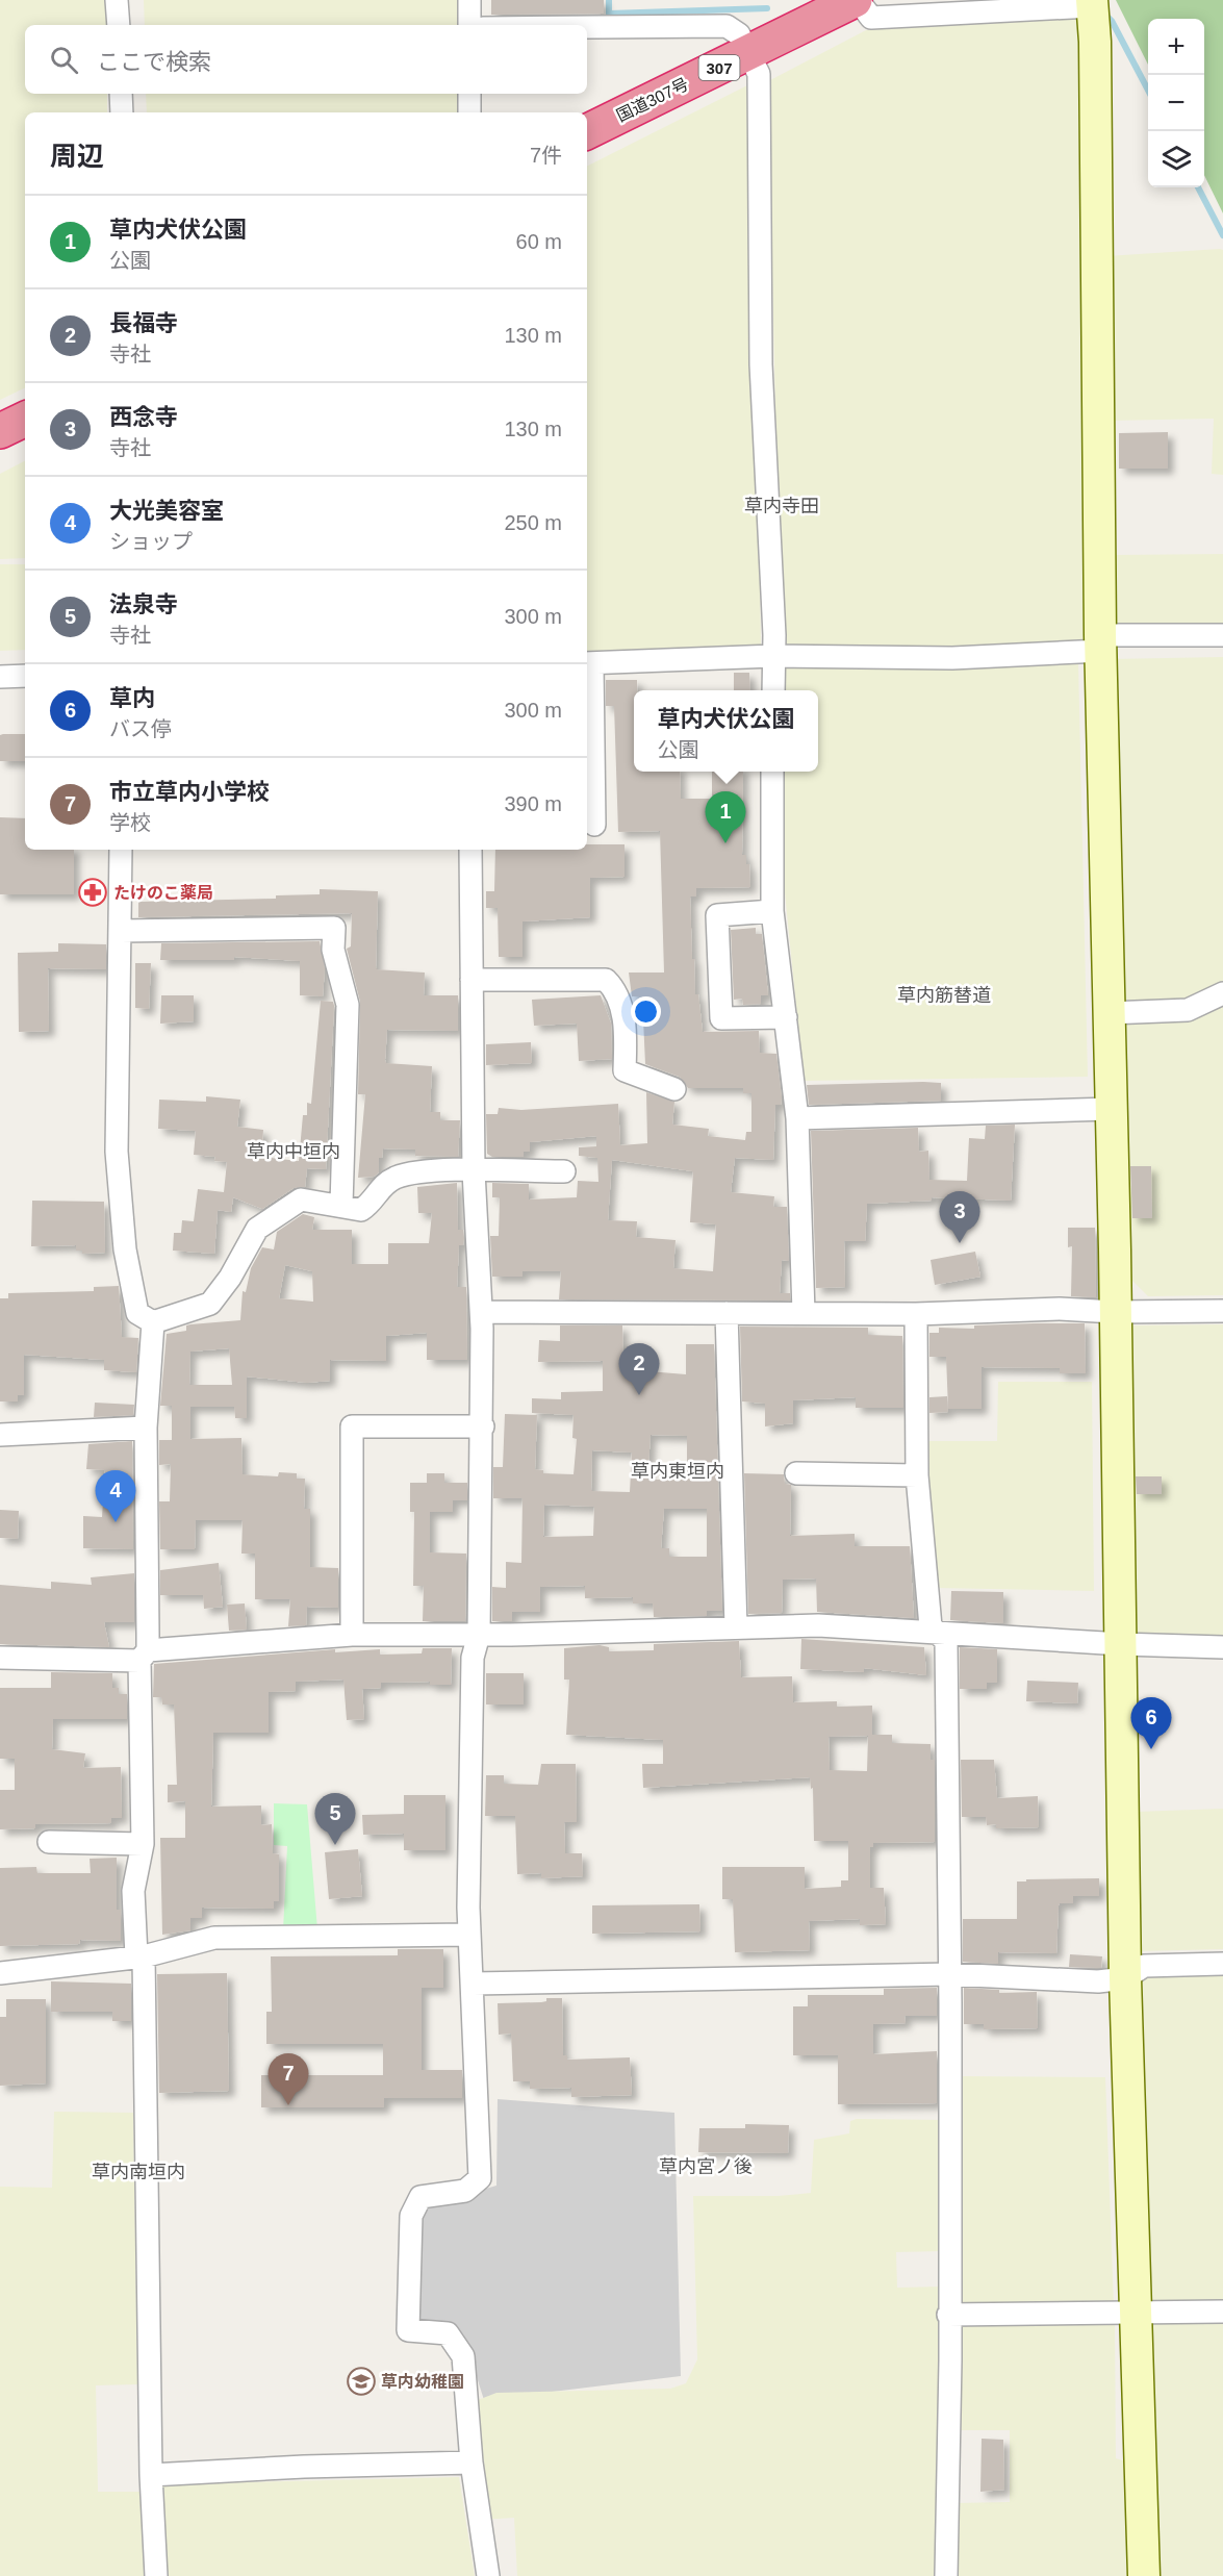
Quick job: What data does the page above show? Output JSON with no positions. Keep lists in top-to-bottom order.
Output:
{
  "streets": {
    "highway": ["307", "国道307号"]
  },
  "districts": [
    "草内寺田",
    "草内筋替道",
    "草内中垣内",
    "草内東垣内",
    "草内宮ノ後",
    "草内南垣内"
  ],
  "places": {
    "pharmacy": ["たけのこ薬局"],
    "school or university": ["草内幼稚園"]
  },
  "page": {
    "map_buttons": ["+", "−"],
    "search": "ここで検索",
    "heading": ["周辺", "7件"],
    "list": [
      {
        "mark": "1",
        "name": "草内犬伏公園",
        "note": "公園",
        "value": "60 m"
      },
      {
        "mark": "2",
        "name": "長福寺",
        "note": "寺社",
        "value": "130 m"
      },
      {
        "mark": "3",
        "name": "西念寺",
        "note": "寺社",
        "value": "130 m"
      },
      {
        "mark": "4",
        "name": "大光美容室",
        "note": "ショップ",
        "value": "250 m"
      },
      {
        "mark": "5",
        "name": "法泉寺",
        "note": "寺社",
        "value": "300 m"
      },
      {
        "mark": "6",
        "name": "草内",
        "note": "バス停",
        "value": "300 m"
      },
      {
        "mark": "7",
        "name": "市立草内小学校",
        "note": "学校",
        "value": "390 m"
      }
    ],
    "popup": ["草内犬伏公園", "公園"],
    "pins": [
      "1",
      "3",
      "2",
      "4",
      "6",
      "5",
      "7"
    ]
  }
}
